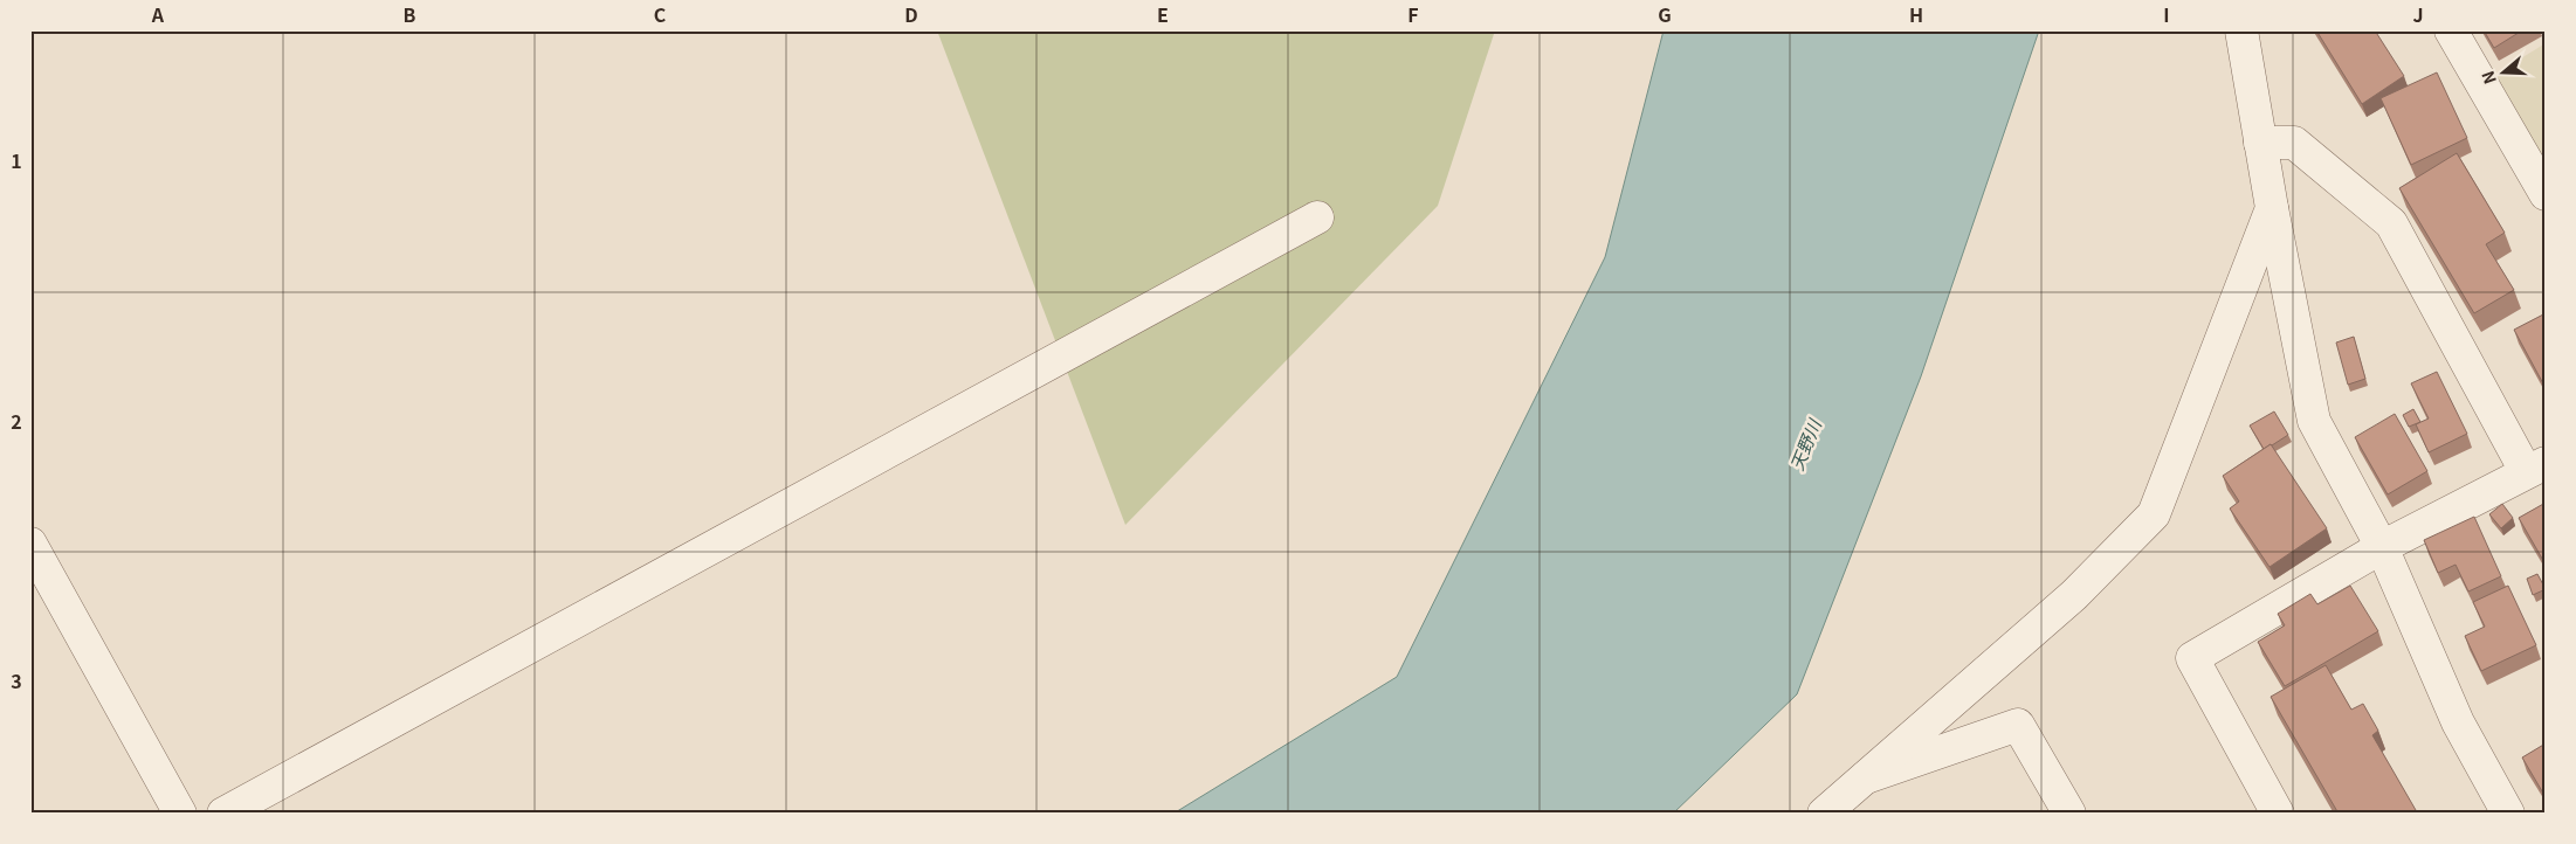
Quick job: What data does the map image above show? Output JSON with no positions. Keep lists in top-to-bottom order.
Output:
{
  "water": ["天野川"],
  "north": "left",
  "grid": {
    "columns": [
      "A",
      "B",
      "C",
      "D",
      "E",
      "F",
      "G",
      "H",
      "I",
      "J"
    ],
    "rows": ["1", "2", "3"]
  }
}
